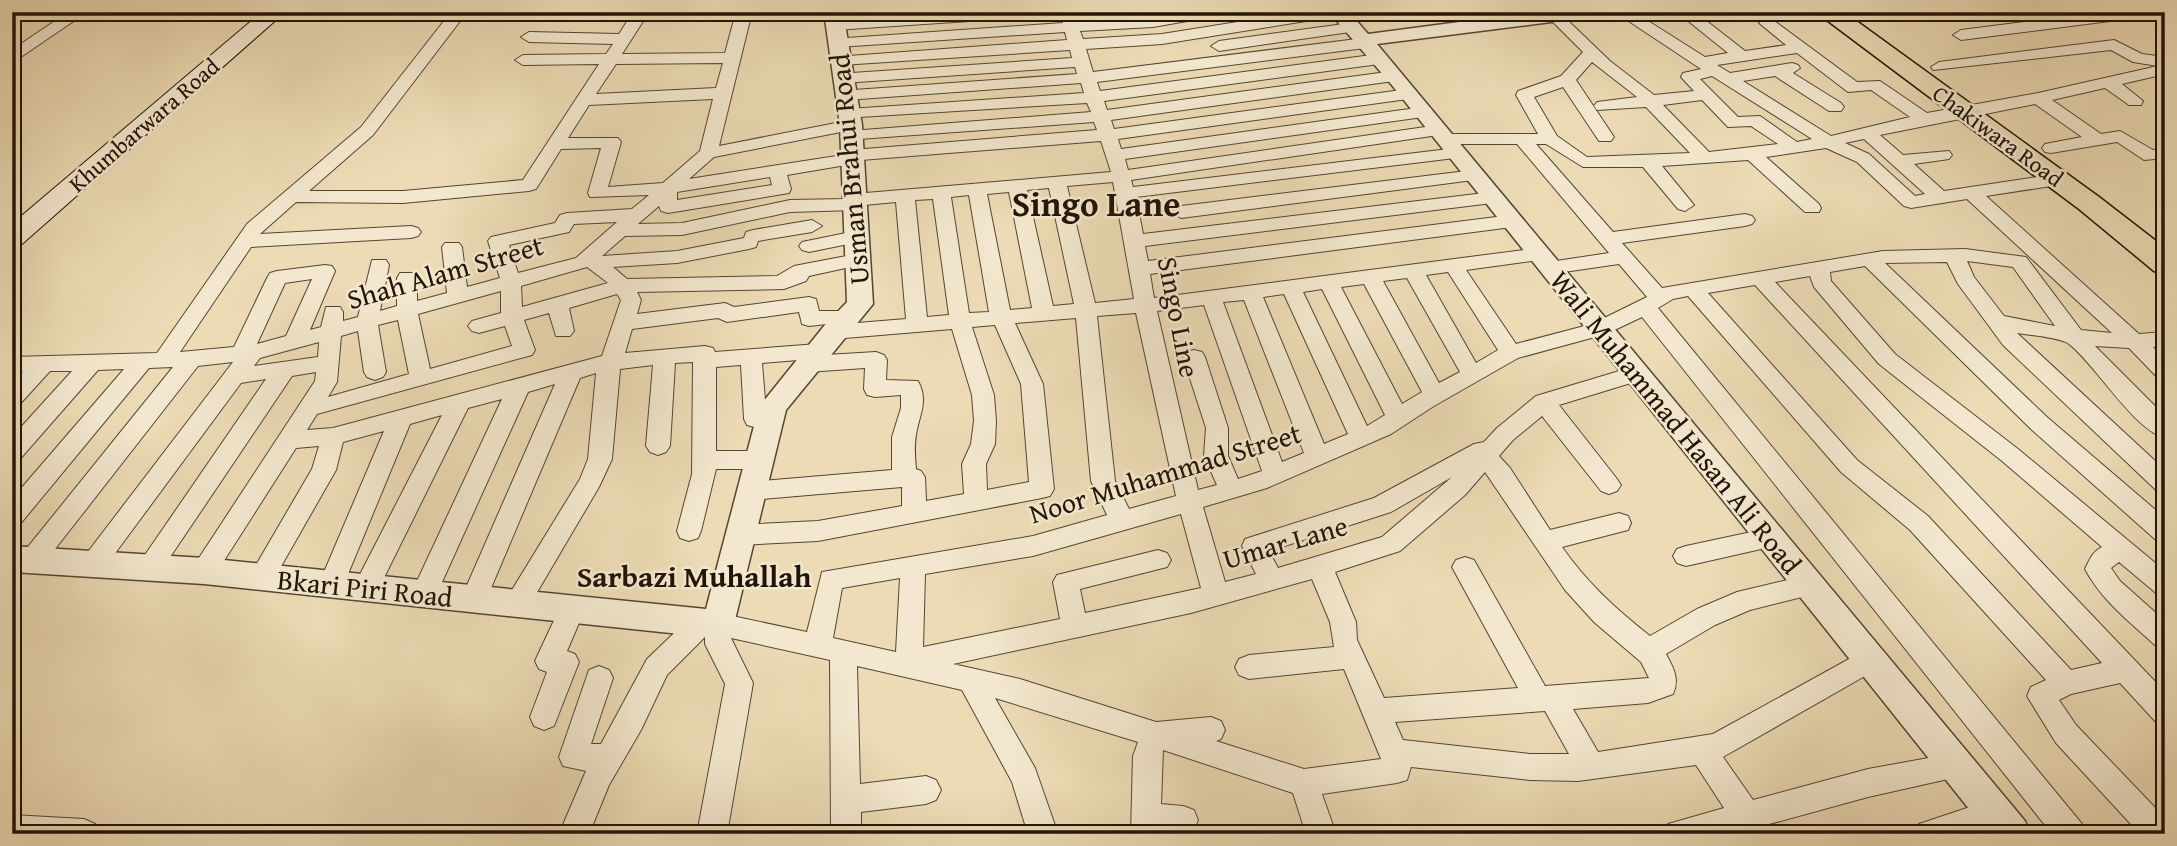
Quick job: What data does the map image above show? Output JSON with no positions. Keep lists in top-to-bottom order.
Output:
{
  "streets": {
    "main road": ["Khumbarwara Road", "Chakiwara Road"],
    "street": [
      "Usman Brahui Road",
      "Shah Alam Street",
      "Singo Line",
      "Wali Muhammad Hasan Ali Road",
      "Noor Muhammad Street",
      "Umar Lane",
      "Bkari Piri Road"
    ]
  },
  "crossings": [
    ["Usman Brahui Road", "Bkari Piri Road"],
    ["Singo Line", "Noor Muhammad Street"],
    ["Singo Line", "Umar Lane"],
    ["Wali Muhammad Hasan Ali Road", "Noor Muhammad Street"],
    ["Wali Muhammad Hasan Ali Road", "Umar Lane"]
  ],
  "districts": ["Singo Lane", "Sarbazi Muhallah"]
}
